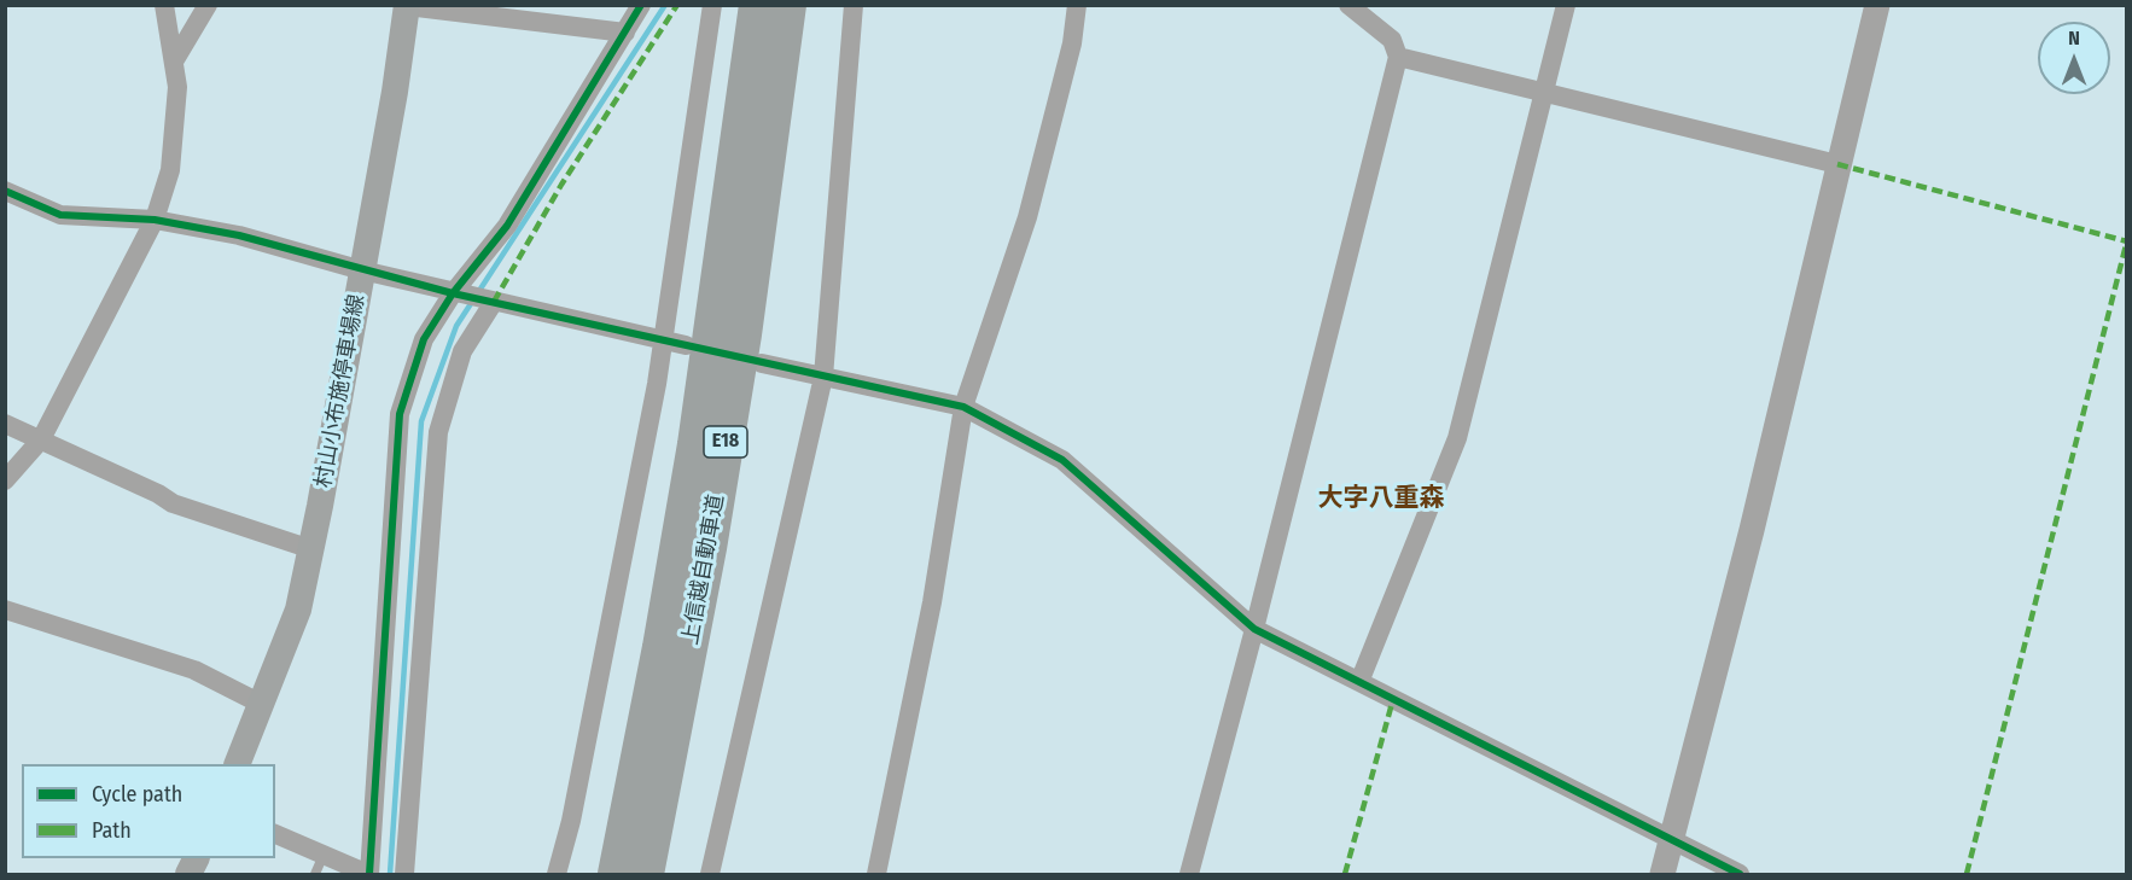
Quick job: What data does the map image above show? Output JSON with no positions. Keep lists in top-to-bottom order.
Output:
{
  "streets": {
    "highway": ["E18", "上信越自動車道"],
    "main road": ["村山小布施停車場線"]
  },
  "districts": ["大字八重森"],
  "legend": ["Cycle path", "Path"],
  "north": "top"
}
